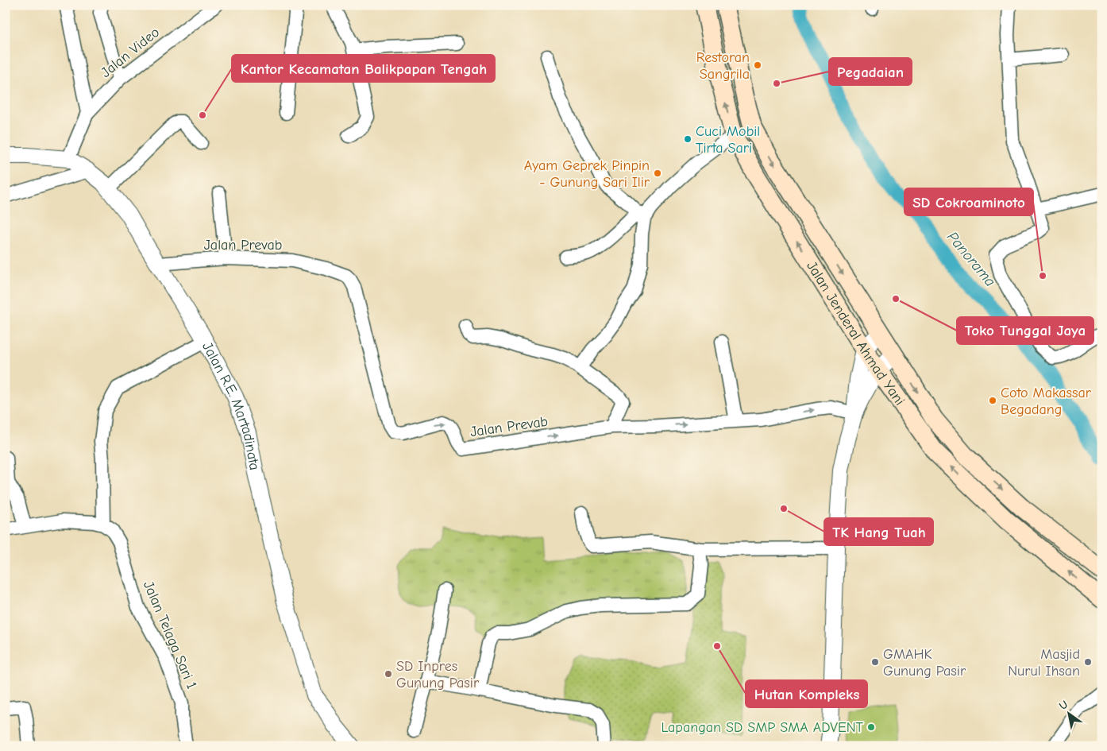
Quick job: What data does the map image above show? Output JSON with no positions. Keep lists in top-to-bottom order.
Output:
{
  "streets": {
    "main road": ["Jalan Jenderal Ahmad Yani"],
    "street": [
      "Jalan Video",
      "Jalan Prevab",
      "Jalan R.E. Martadinata",
      "Jalan Telaga Sari 1"
    ]
  },
  "crossings": [
    ["Jalan Video", "Jalan R.E. Martadinata"],
    ["Jalan Prevab", "Jalan R.E. Martadinata"]
  ],
  "one_way": ["Jalan Prevab"],
  "water": ["Panorama"],
  "places": [
    "Restoran Sangrila",
    "Pegadaian",
    "Kantor Kecamatan Balikpapan Tengah",
    "Cuci Mobil Tirta Sari",
    "Ayam Geprek Pinpin - Gunung Sari Ilir",
    "SD Cokroaminoto",
    "Toko Tunggal Jaya",
    "Coto Makassar Begadang",
    "TK Hang Tuah",
    "Hutan Kompleks",
    "GMAHK Gunung Pasir",
    "Masjid Nurul Ihsan",
    "SD Inpres Gunung Pasir",
    "Lapangan SD SMP SMA ADVENT"
  ],
  "north": "top left"
}
